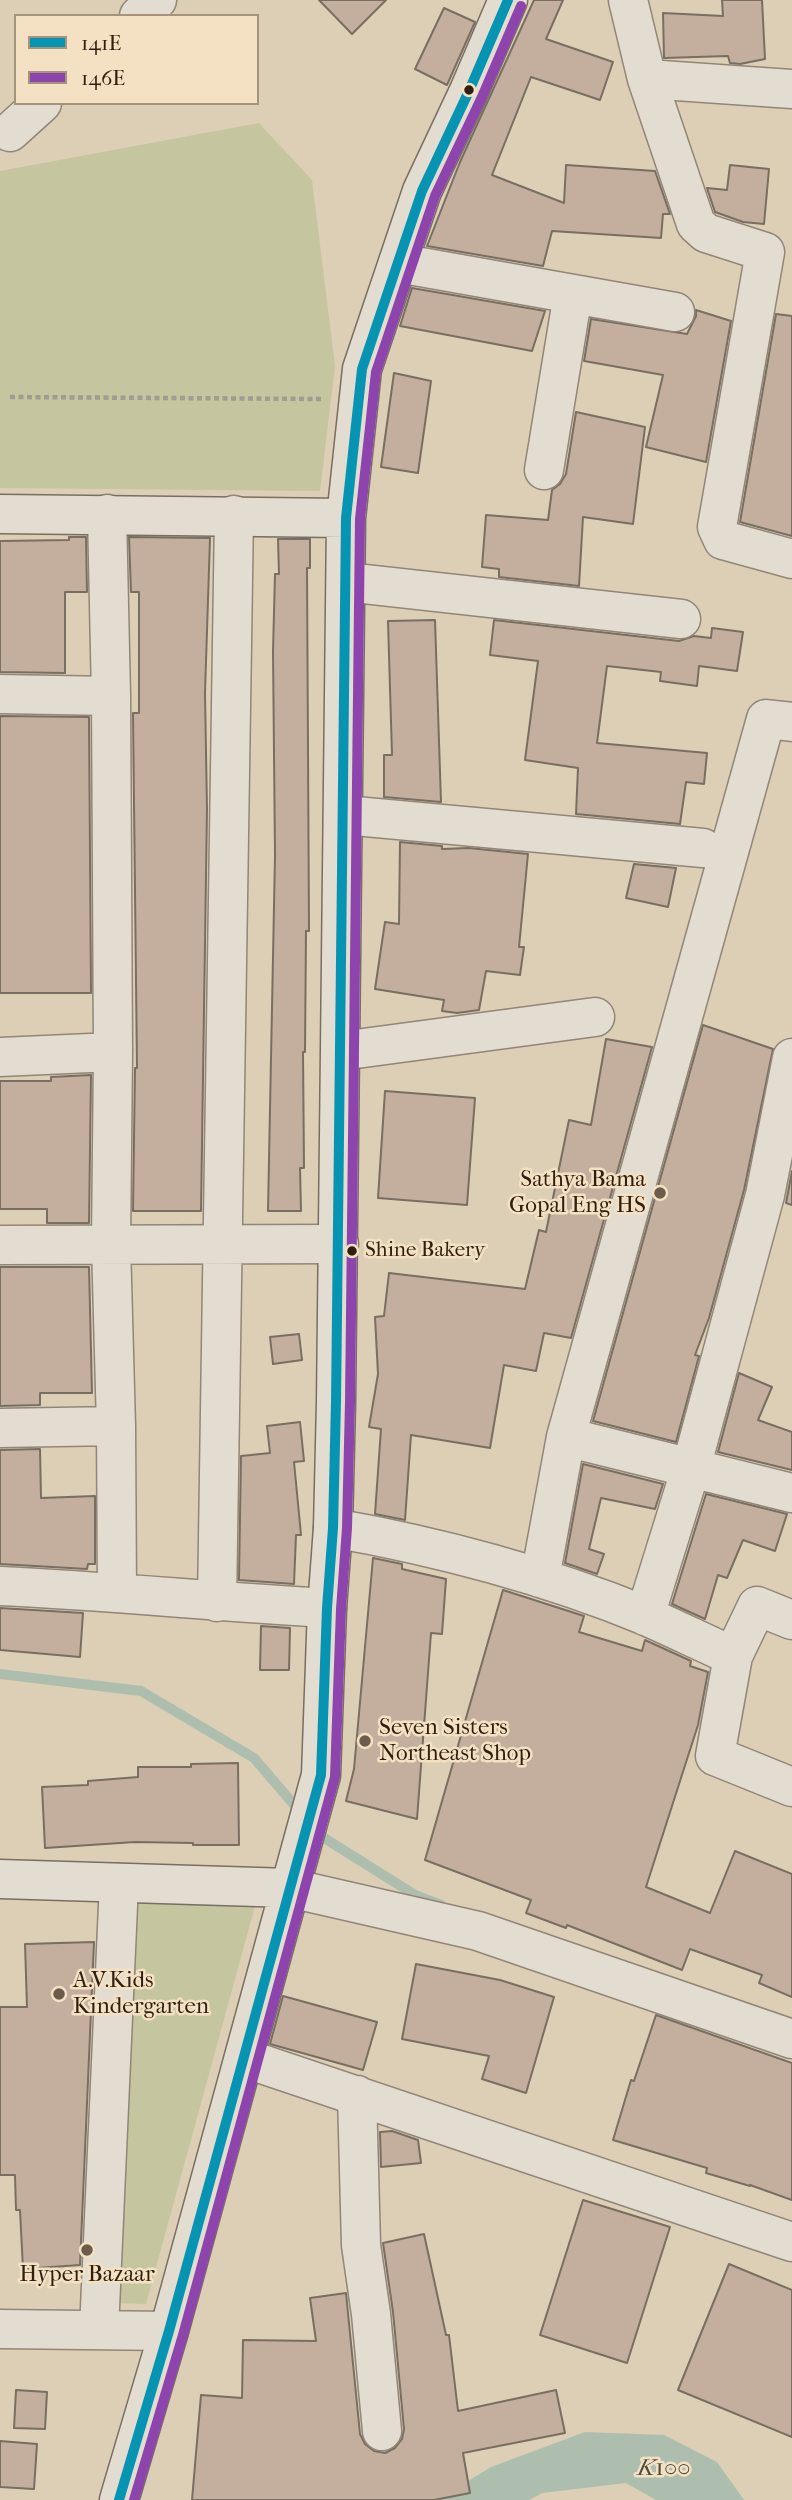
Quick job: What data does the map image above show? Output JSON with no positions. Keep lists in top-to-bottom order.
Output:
{
  "water": ["K100"],
  "places": [
    "Sathya Bama Gopal Eng HS",
    "Shine Bakery",
    "Seven Sisters Northeast Shop",
    "A.V.Kids Kindergarten",
    "Hyper Bazaar"
  ],
  "lines": ["transit line 141E", "transit line 146E"],
  "legend": ["141E", "146E"]
}
